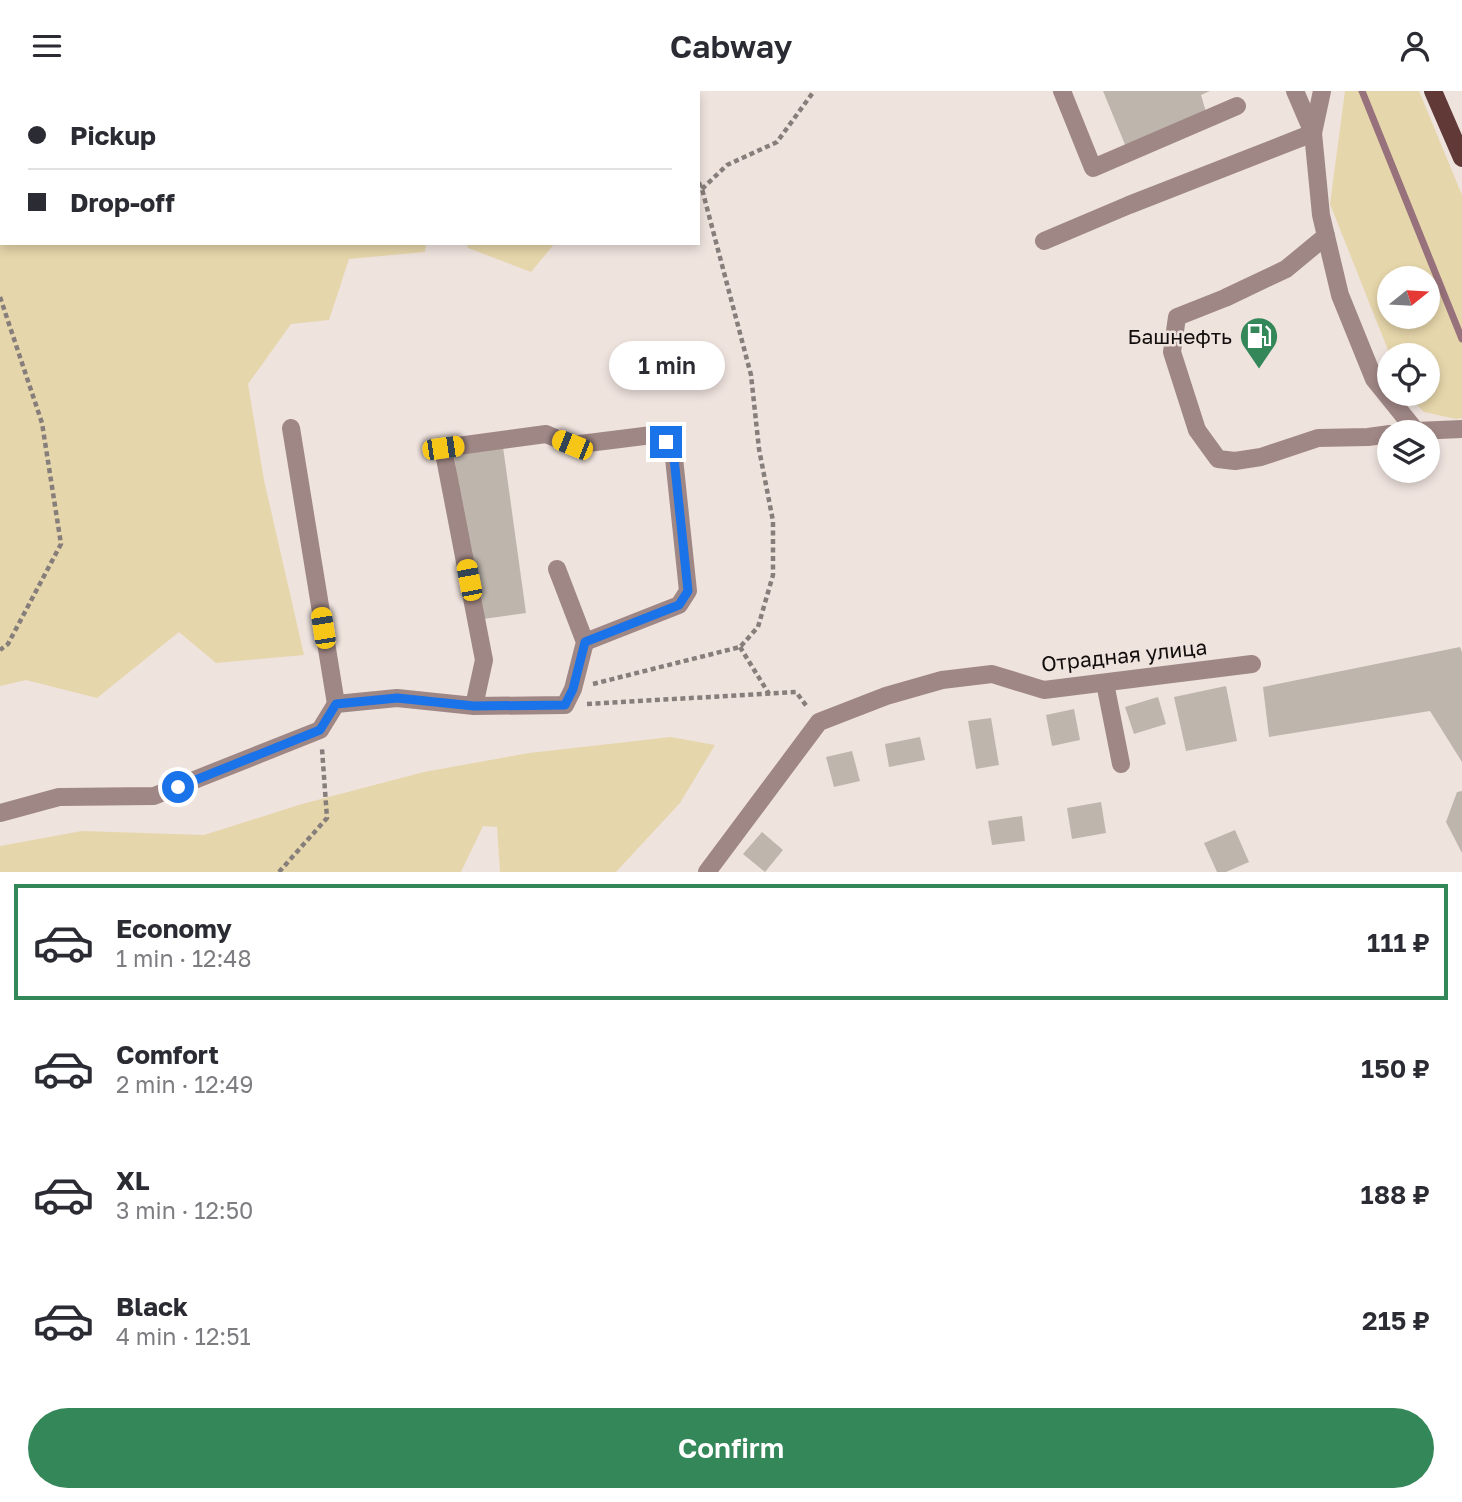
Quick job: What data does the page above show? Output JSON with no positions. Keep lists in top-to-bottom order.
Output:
{
  "streets": {
    "street": ["Отрадная улица"]
  },
  "places": {
    "fuel station": ["Башнефть"]
  },
  "north": "right",
  "page": {
    "header": "Cabway",
    "banner": ["Pickup", "Drop-off"],
    "bubble": "1 min",
    "list": [
      {
        "name": "Economy",
        "note": "1 min · 12:48",
        "value": "111 ₽"
      },
      {
        "name": "Comfort",
        "note": "2 min · 12:49",
        "value": "150 ₽"
      },
      {
        "name": "XL",
        "note": "3 min · 12:50",
        "value": "188 ₽"
      },
      {
        "name": "Black",
        "note": "4 min · 12:51",
        "value": "215 ₽"
      }
    ],
    "buttons": "Confirm"
  }
}
